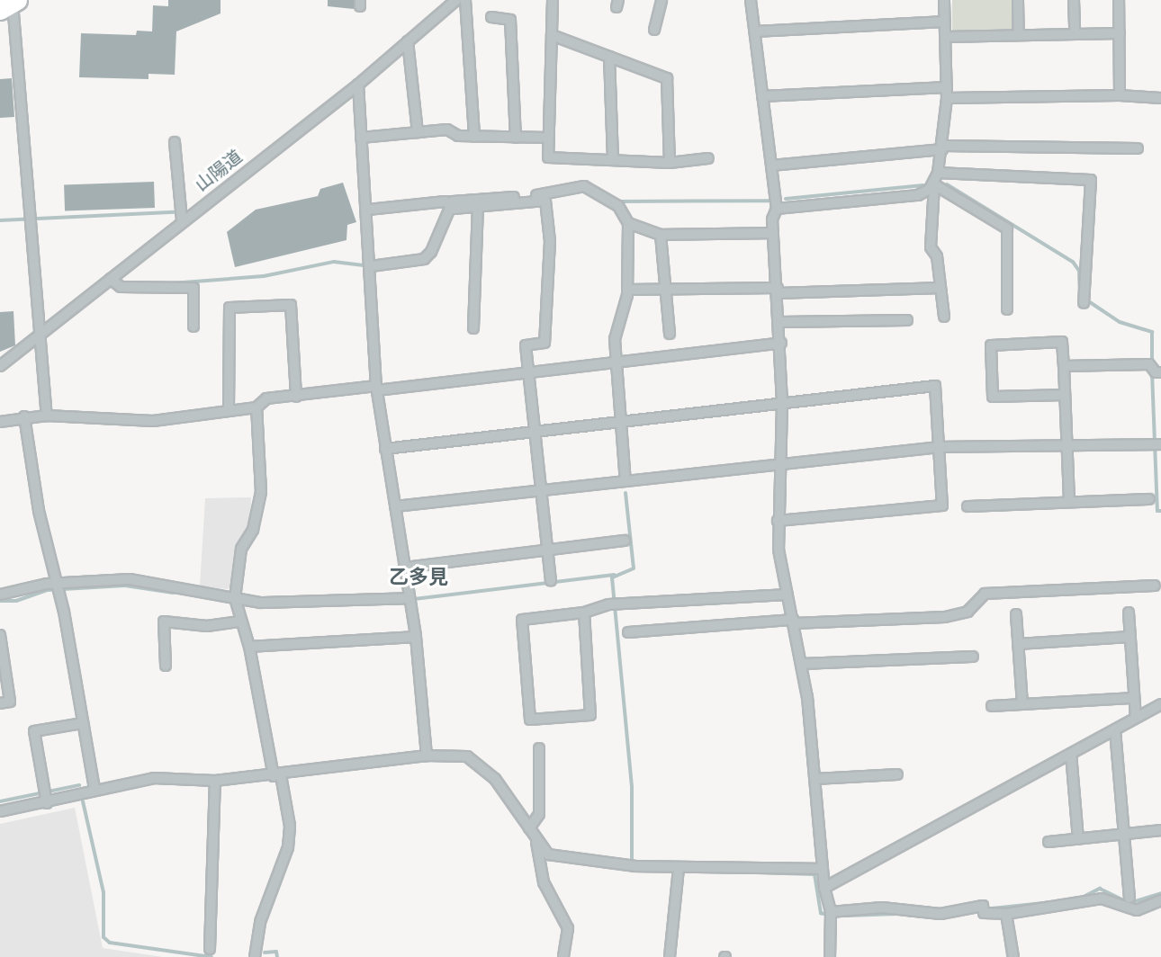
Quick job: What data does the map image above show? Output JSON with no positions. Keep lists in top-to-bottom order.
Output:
{
  "streets": {
    "street": ["山陽道"]
  },
  "districts": ["乙多見"]
}
